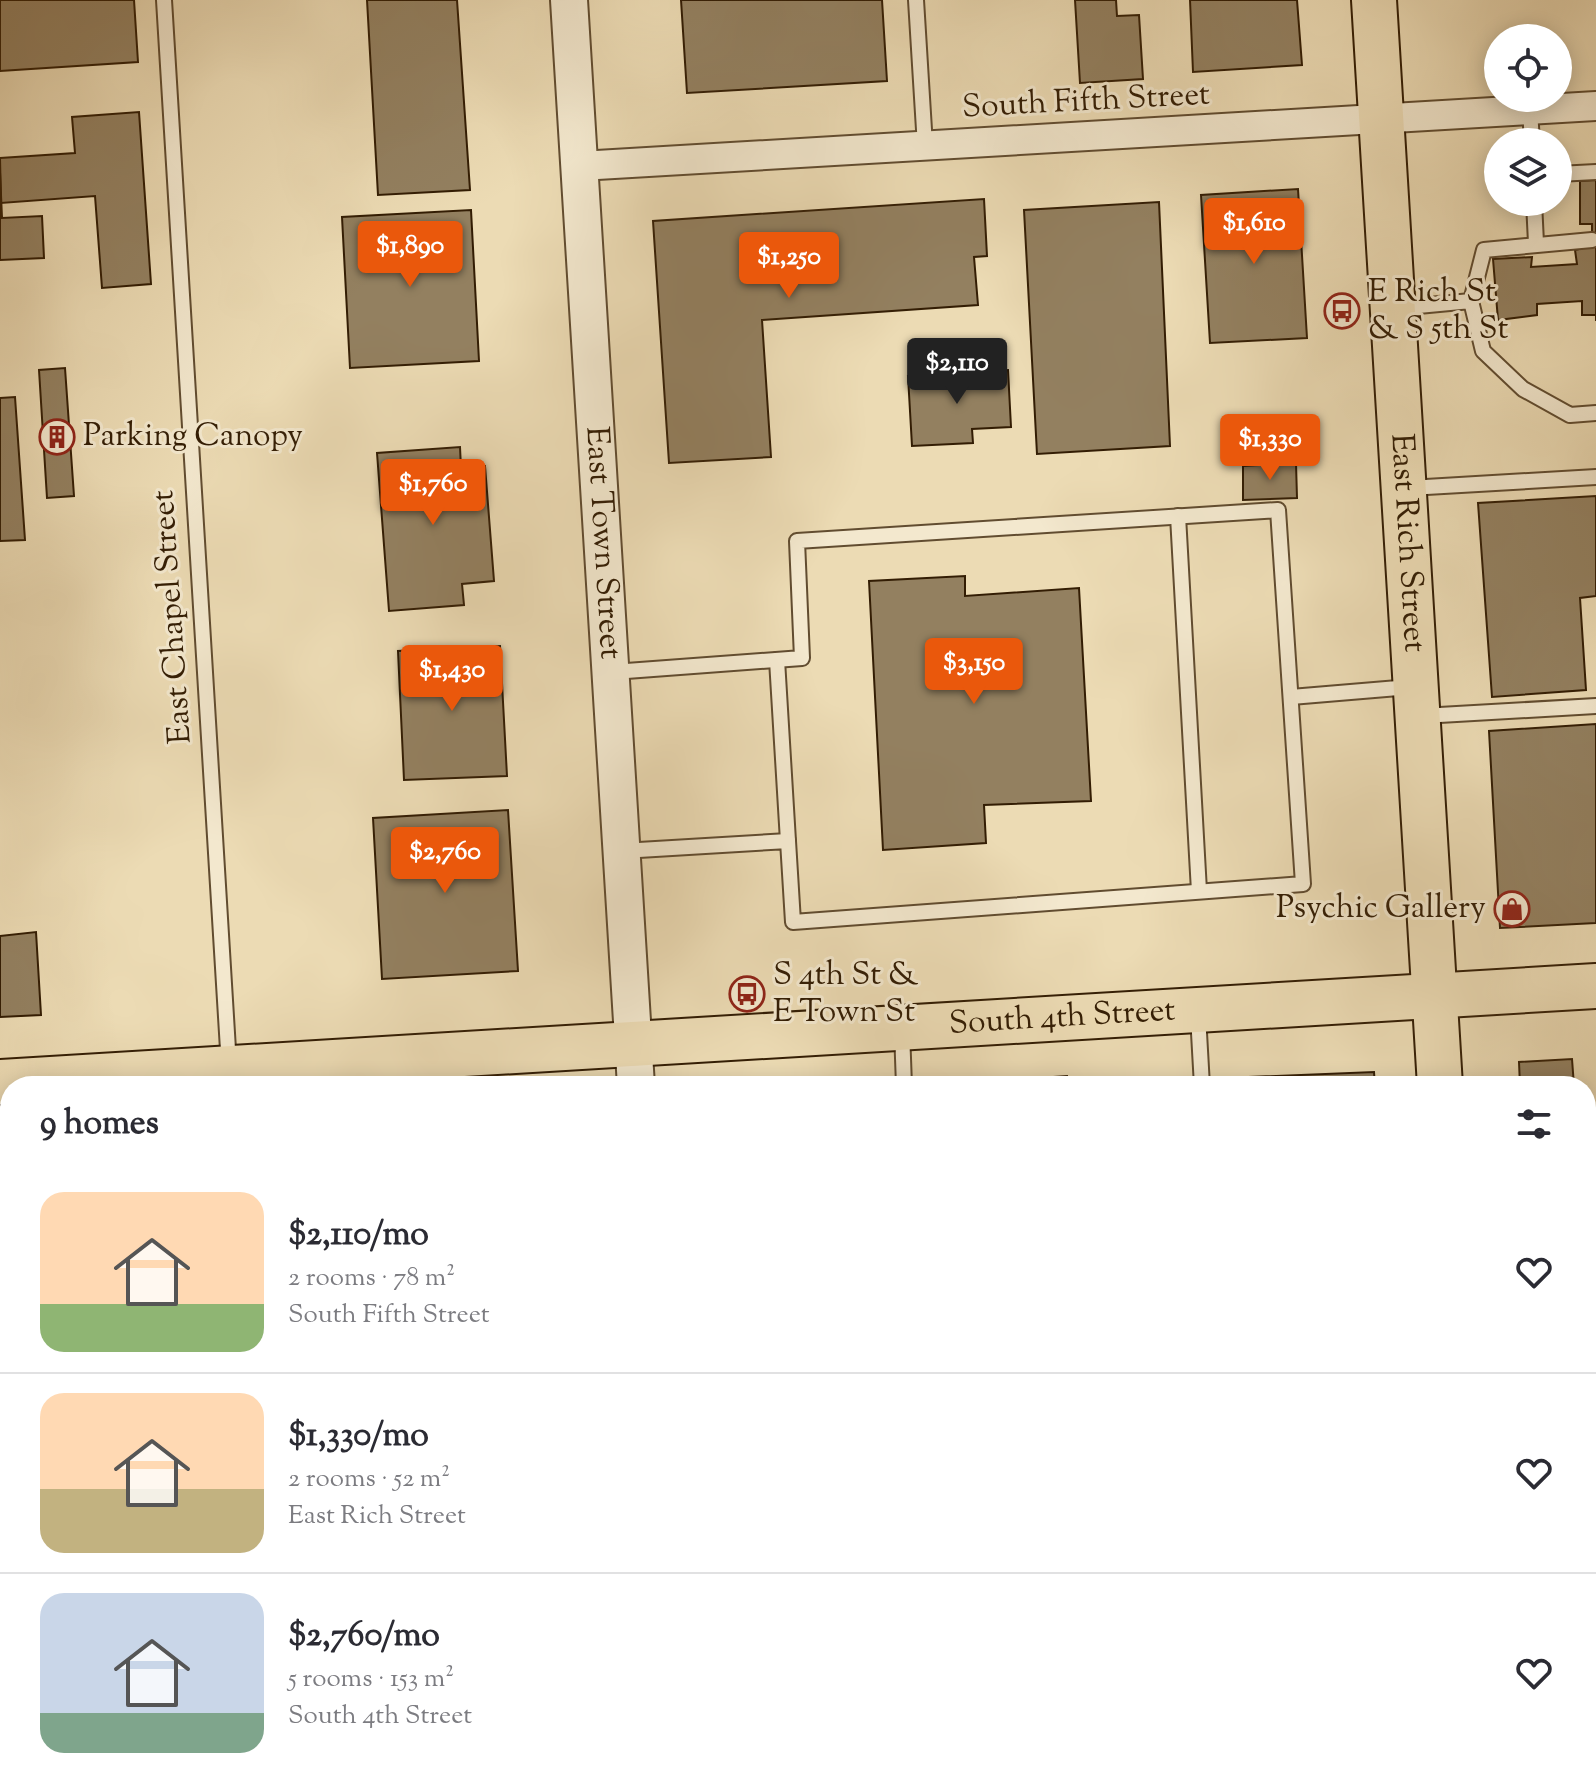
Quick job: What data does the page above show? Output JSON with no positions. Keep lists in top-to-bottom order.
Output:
{
  "streets": {
    "main road": ["East Rich Street", "South 4th Street"],
    "street": ["South Fifth Street", "East Town Street"],
    "lane": ["East Chapel Street"]
  },
  "crossings": [
    ["South Fifth Street", "East Town Street"],
    ["South Fifth Street", "East Rich Street"],
    ["East Town Street", "South 4th Street"],
    ["East Rich Street", "South 4th Street"]
  ],
  "places": {
    "bus stop": ["E Rich St & S 5th St", "S 4th St & E Town St"],
    "building": ["Parking Canopy"],
    "shop": ["Psychic Gallery"]
  },
  "page": {
    "price": [
      "$1,610",
      "$1,890",
      "$1,250",
      "$2,110",
      "$1,330",
      "$1,760",
      "$3,150",
      "$1,430",
      "$2,760"
    ],
    "heading": "9 homes",
    "list": [
      {
        "name": "$2,110/mo",
        "note": "2 rooms · 78 m² · South Fifth Street"
      },
      {
        "name": "$1,330/mo",
        "note": "2 rooms · 52 m² · East Rich Street"
      },
      {
        "name": "$2,760/mo",
        "note": "5 rooms · 153 m² · South 4th Street"
      }
    ]
  }
}
